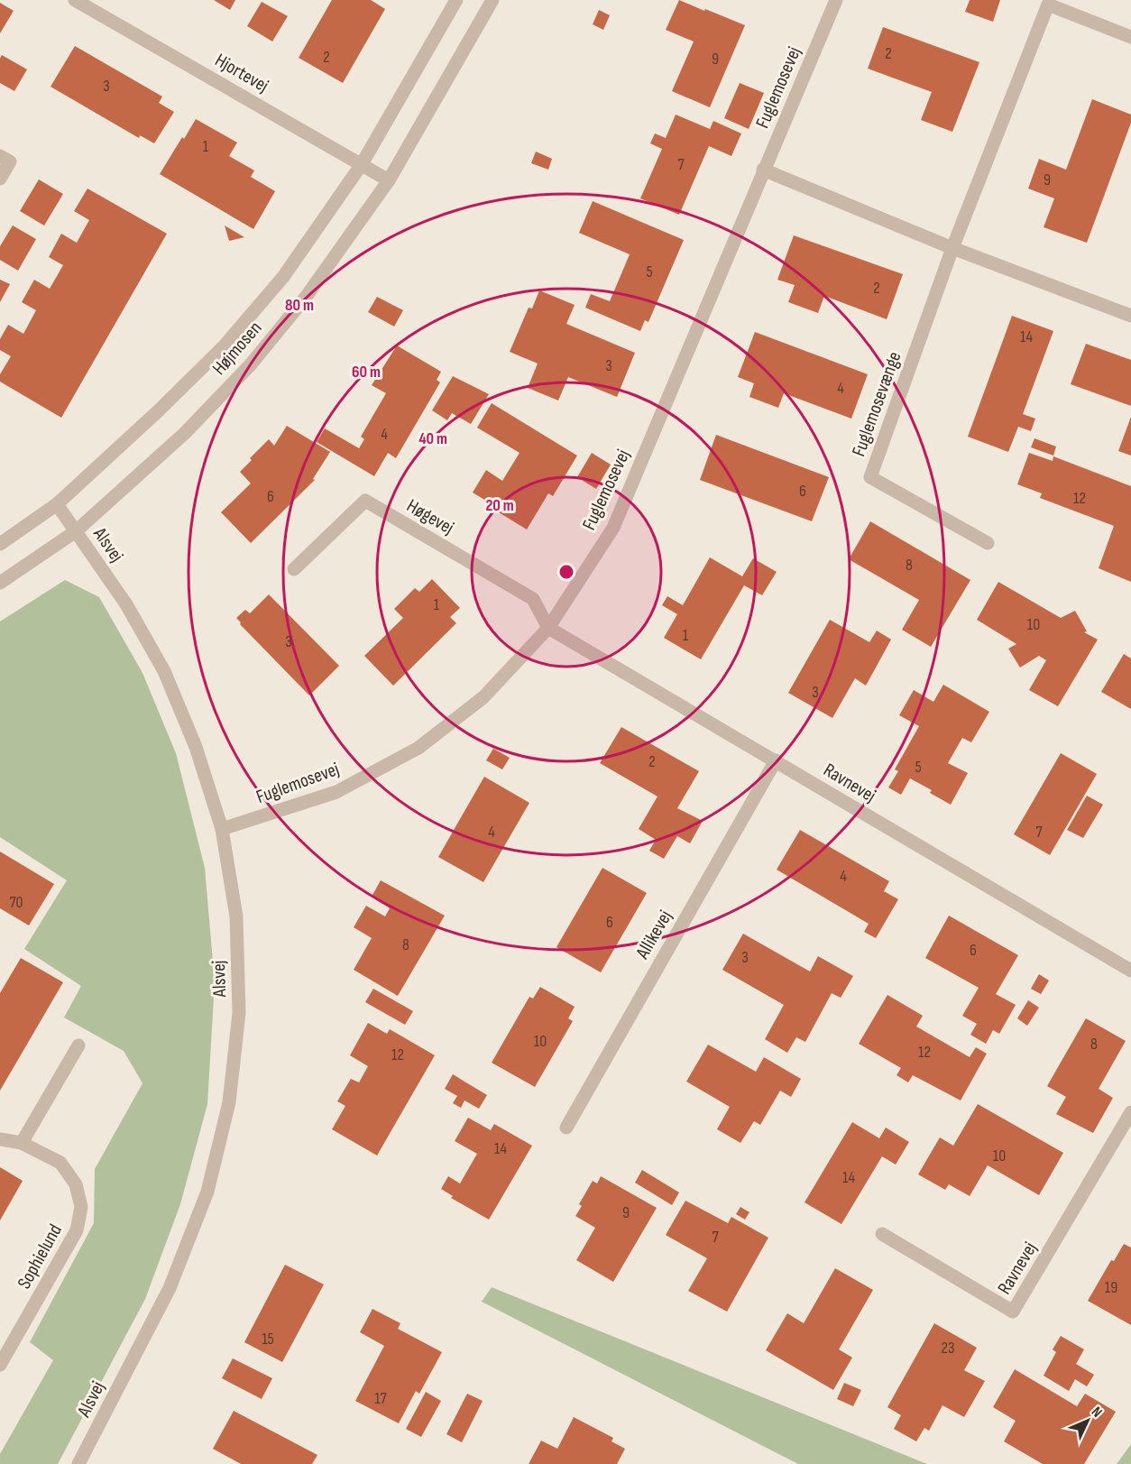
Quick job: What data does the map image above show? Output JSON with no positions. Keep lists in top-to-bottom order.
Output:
{
  "streets": {
    "street": [
      "Hjortevej",
      "Fuglemosevej",
      "Højmosen",
      "Fuglemosevænge",
      "Høgevej",
      "Alsvej",
      "Ravnevej",
      "Allikevej",
      "Sophielund"
    ]
  },
  "crossings": [
    ["Hjortevej", "Højmosen"],
    ["Fuglemosevej", "Høgevej"],
    ["Fuglemosevej", "Alsvej"],
    ["Fuglemosevej", "Ravnevej"],
    ["Højmosen", "Alsvej"],
    ["Høgevej", "Ravnevej"],
    ["Ravnevej", "Allikevej"]
  ],
  "house_numbers": [
    "2",
    "2",
    "9",
    "3",
    "1",
    "7",
    "9",
    "5",
    "2",
    "14",
    "3",
    "4",
    "4",
    "6",
    "6",
    "12",
    "8",
    "1",
    "10",
    "1",
    "3",
    "3",
    "2",
    "5",
    "4",
    "7",
    "4",
    "70",
    "6",
    "8",
    "6",
    "3",
    "10",
    "8",
    "12",
    "12",
    "14",
    "10",
    "14",
    "9",
    "7",
    "19",
    "15",
    "23",
    "17"
  ],
  "north": "top right",
  "rings": [
    "80 m",
    "60 m",
    "40 m",
    "20 m"
  ]
}
